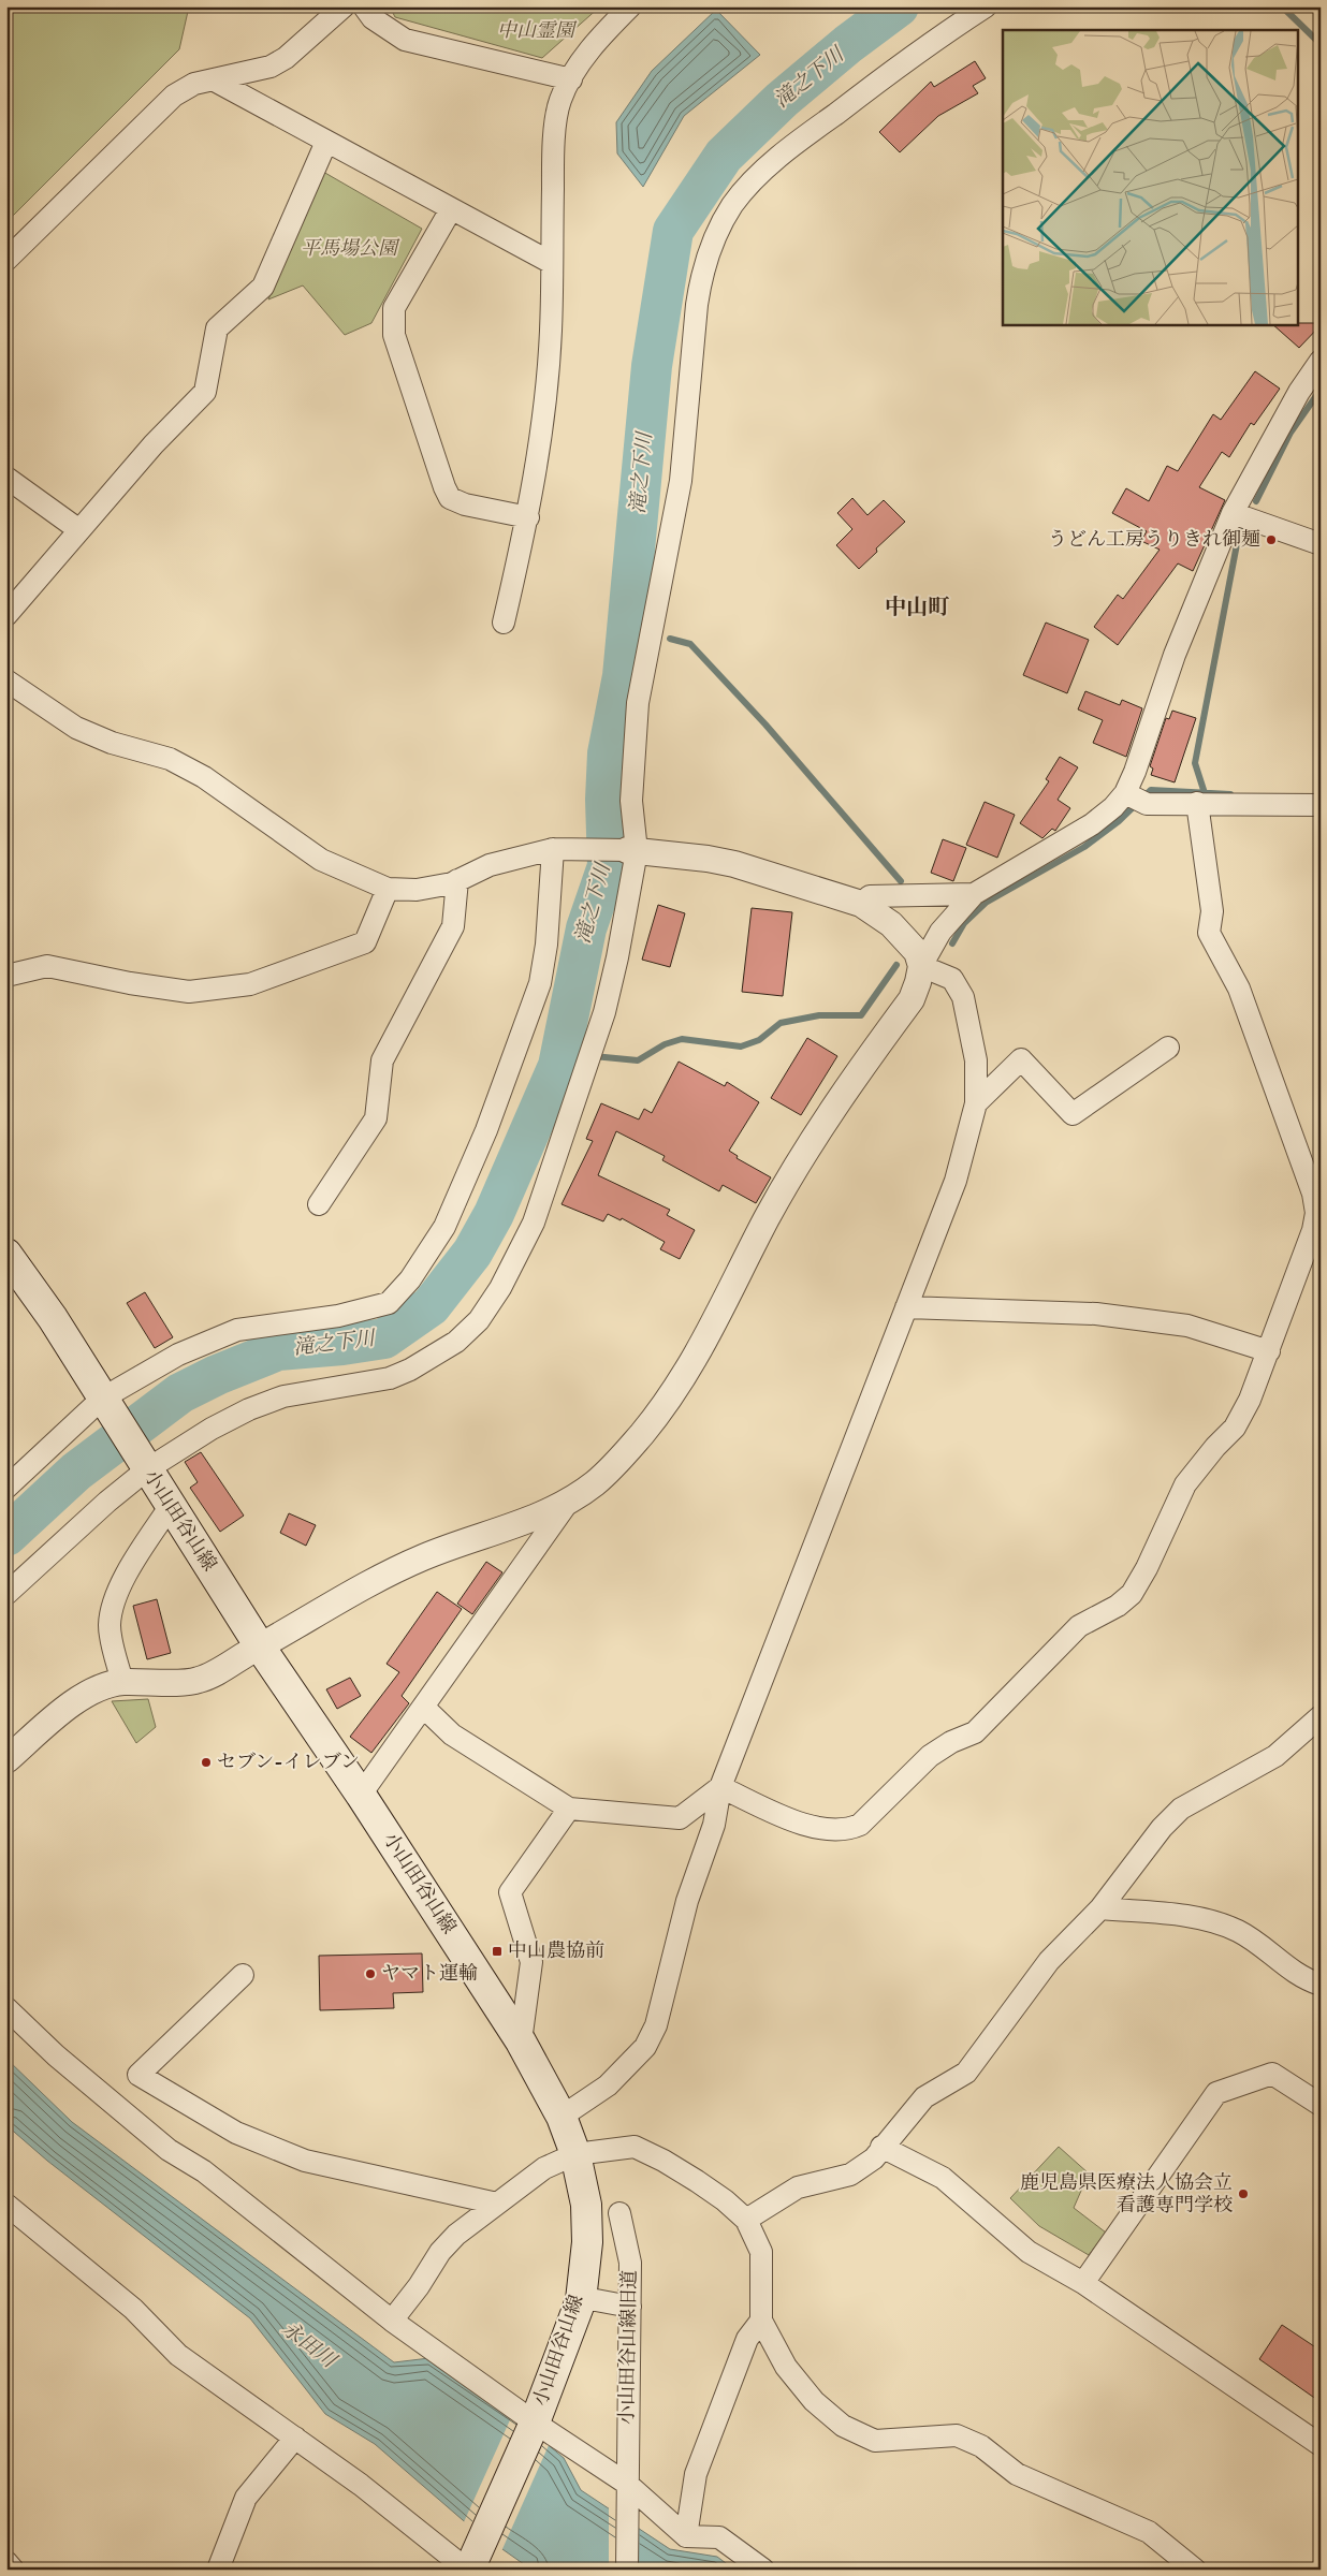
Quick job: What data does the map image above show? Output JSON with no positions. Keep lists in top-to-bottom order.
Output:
{
  "streets": {
    "main road": ["小山田谷山線"],
    "street": ["小山田谷山線旧道"]
  },
  "districts": ["中山町"],
  "water": ["滝之下川", "永田川"],
  "parks": ["中山霊園", "平馬場公園"],
  "places": {
    "other": [
      "うどん工房うりきれ御麺",
      "セブン-イレブン",
      "ヤマト運輸",
      "鹿児島県医療法人協会立 看護専門学校"
    ],
    "transit": ["中山農協前"]
  }
}
